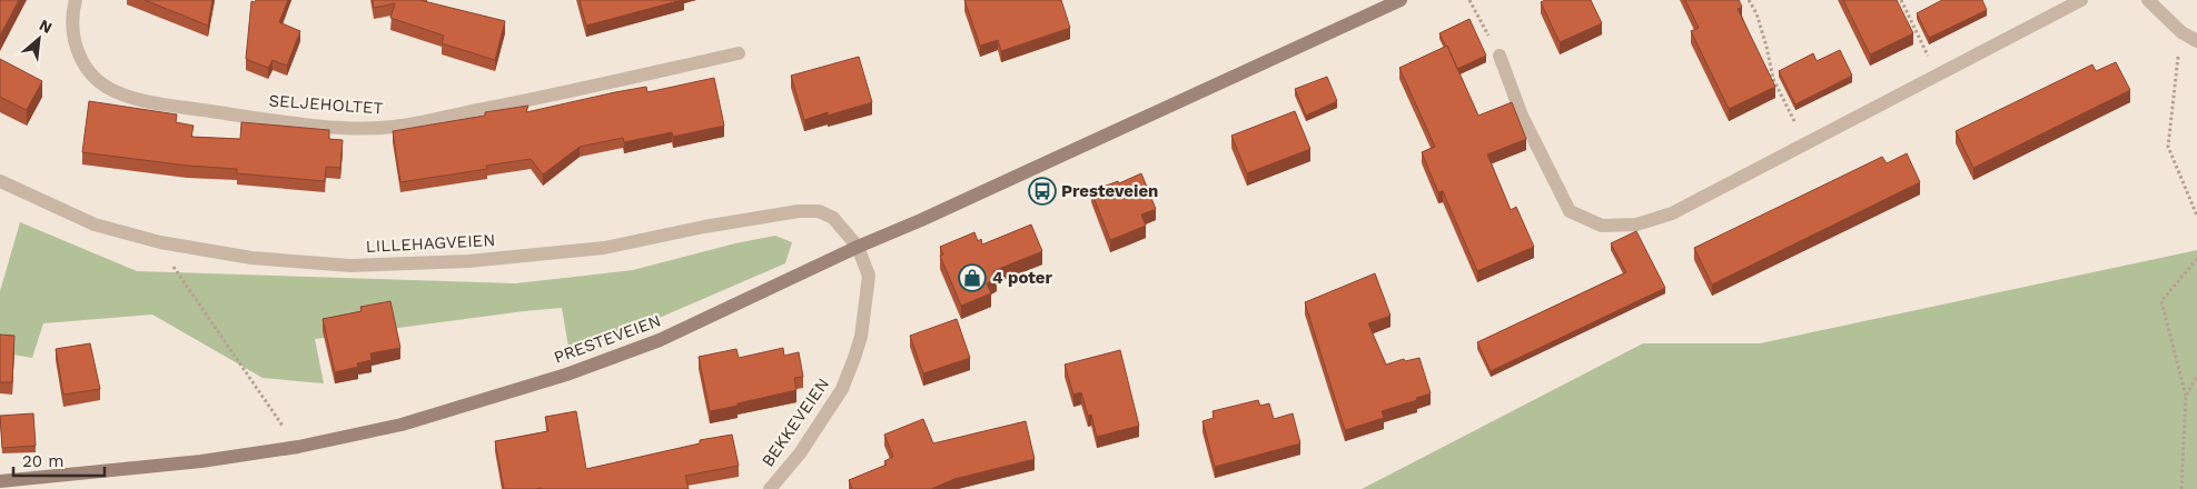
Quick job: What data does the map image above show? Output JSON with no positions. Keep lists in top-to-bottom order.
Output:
{
  "streets": {
    "main road": ["PRESTEVEIEN"],
    "street": ["SELJEHOLTET", "LILLEHAGVEIEN", "BEKKEVEIEN"]
  },
  "crossings": [
    ["LILLEHAGVEIEN", "PRESTEVEIEN"],
    ["LILLEHAGVEIEN", "BEKKEVEIEN"],
    ["PRESTEVEIEN", "BEKKEVEIEN"]
  ],
  "places": {
    "bus stop": ["Presteveien"],
    "shop": ["4 poter"]
  },
  "scale_bar": "20 m",
  "north": "top right"
}
